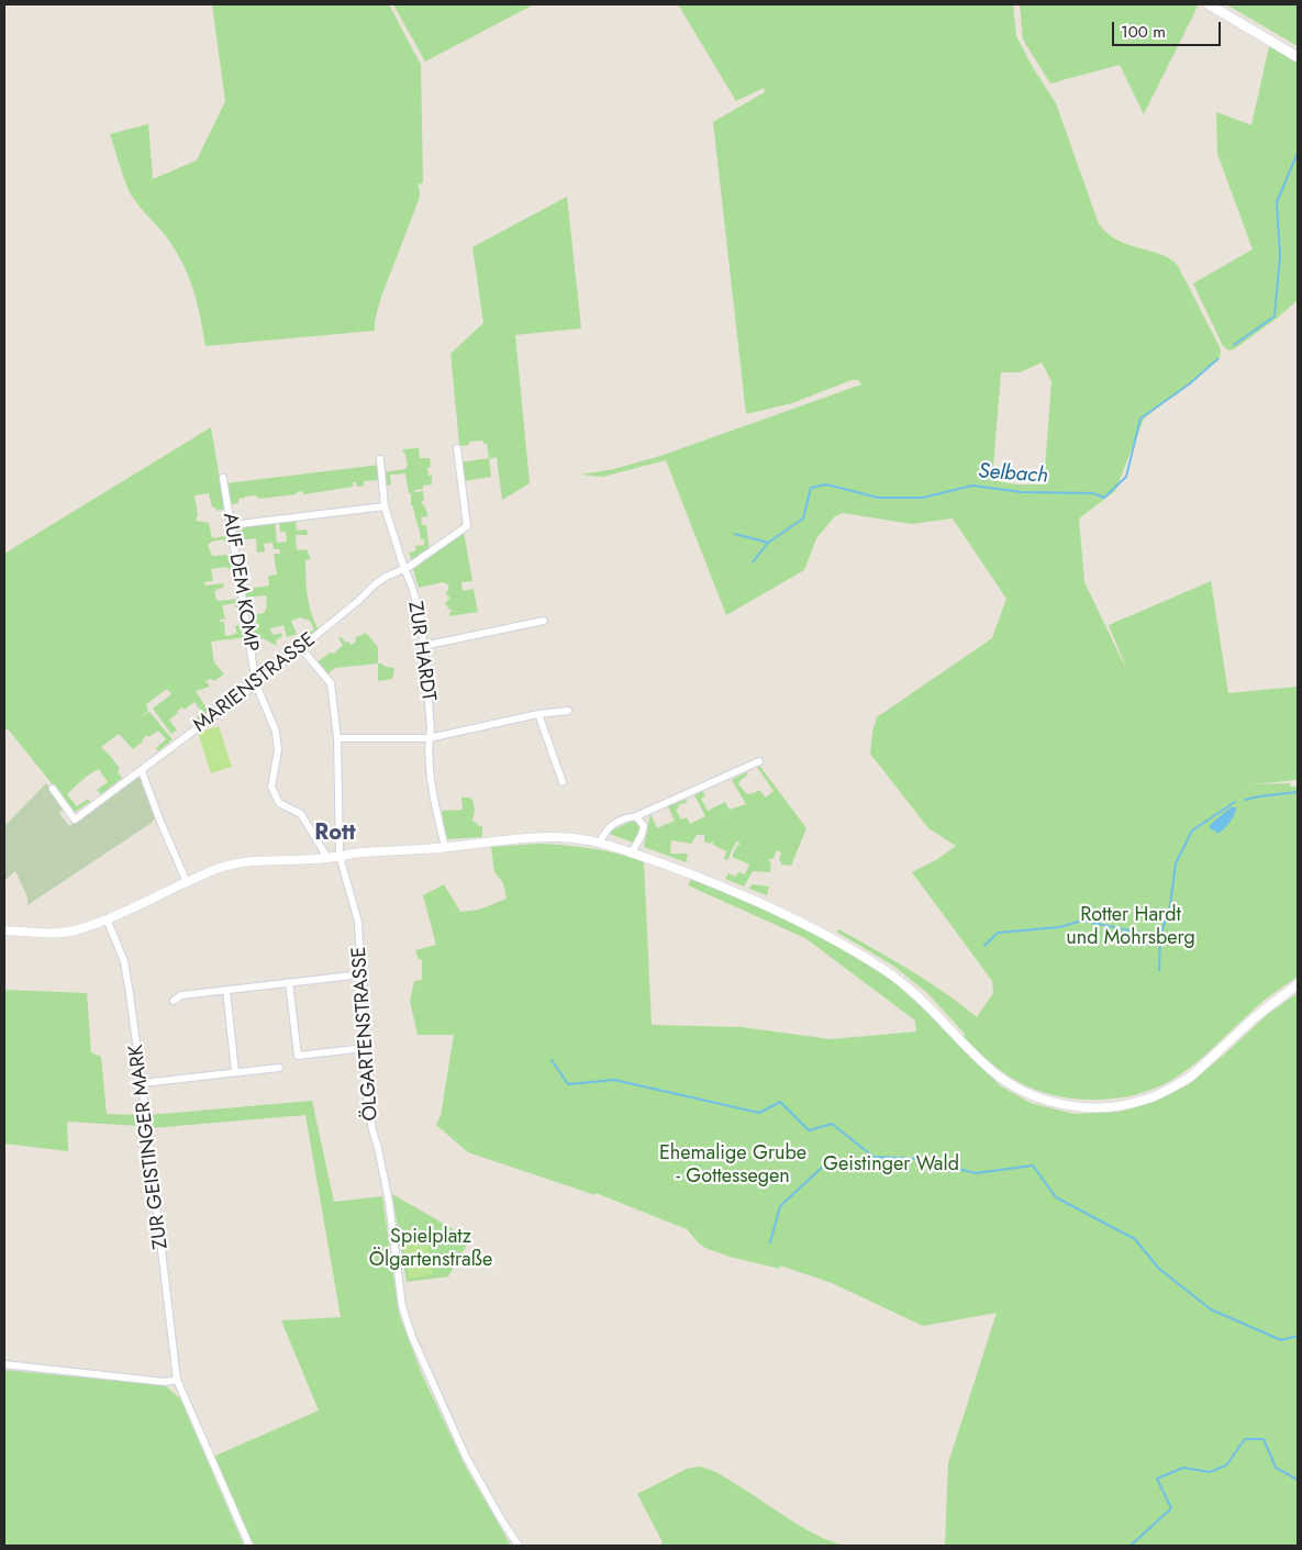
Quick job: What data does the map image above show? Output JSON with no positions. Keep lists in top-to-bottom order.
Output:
{
  "streets": {
    "street": [
      "AUF DEM KOMP",
      "ZUR HARDT",
      "MARIENSTRASSE",
      "ÖLGARTENSTRASSE",
      "ZUR GEISTINGER MARK"
    ]
  },
  "crossings": [
    ["AUF DEM KOMP", "MARIENSTRASSE"],
    ["ZUR HARDT", "MARIENSTRASSE"],
    ["MARIENSTRASSE", "ÖLGARTENSTRASSE"]
  ],
  "districts": ["Rott"],
  "water": ["Selbach"],
  "parks": [
    "Rotter Hardt und Mohrsberg",
    "Ehemalige Grube - Gottessegen",
    "Geistinger Wald",
    "Spielplatz Ölgartenstraße"
  ],
  "scale_bar": "100 m"
}
